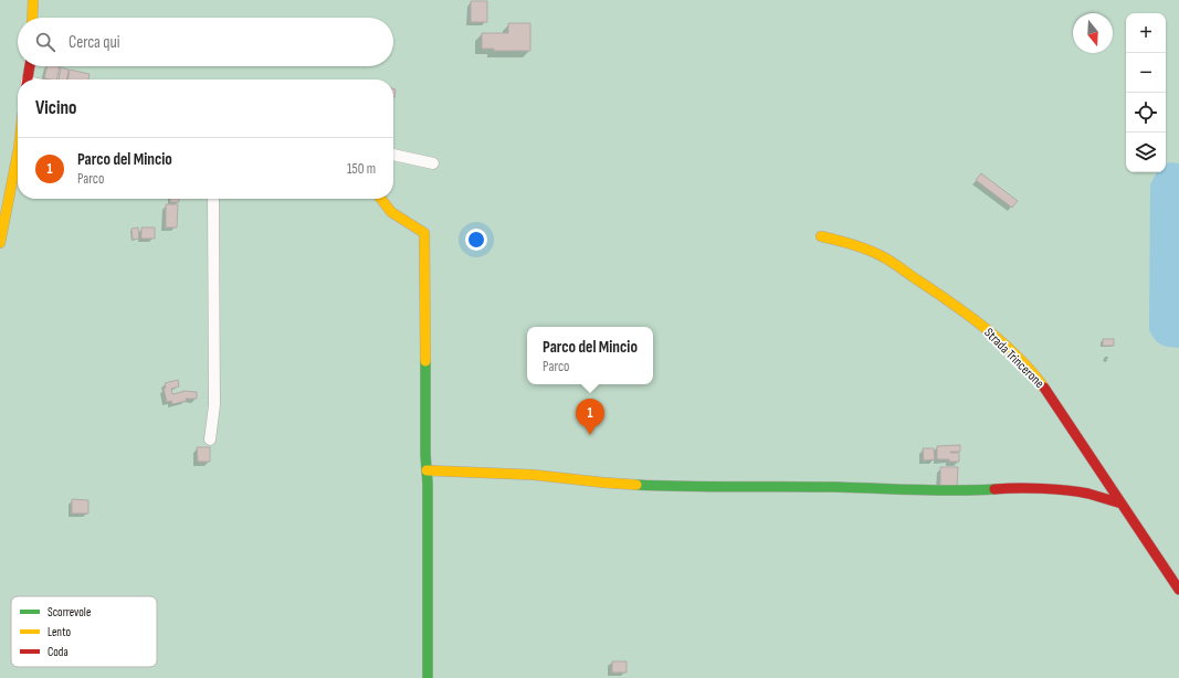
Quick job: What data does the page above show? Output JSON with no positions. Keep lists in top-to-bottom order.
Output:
{
  "streets": {
    "street": ["Strada Trincerone"]
  },
  "legend": ["Scorrevole", "Lento", "Coda"],
  "north": "bottom",
  "page": {
    "map_buttons": ["+", "−"],
    "search": "Cerca qui",
    "heading": "Vicino",
    "list": [
      {
        "mark": "1",
        "name": "Parco del Mincio",
        "note": "Parco",
        "value": "150 m"
      }
    ],
    "popup": ["Parco del Mincio", "Parco"],
    "pins": "1"
  }
}
